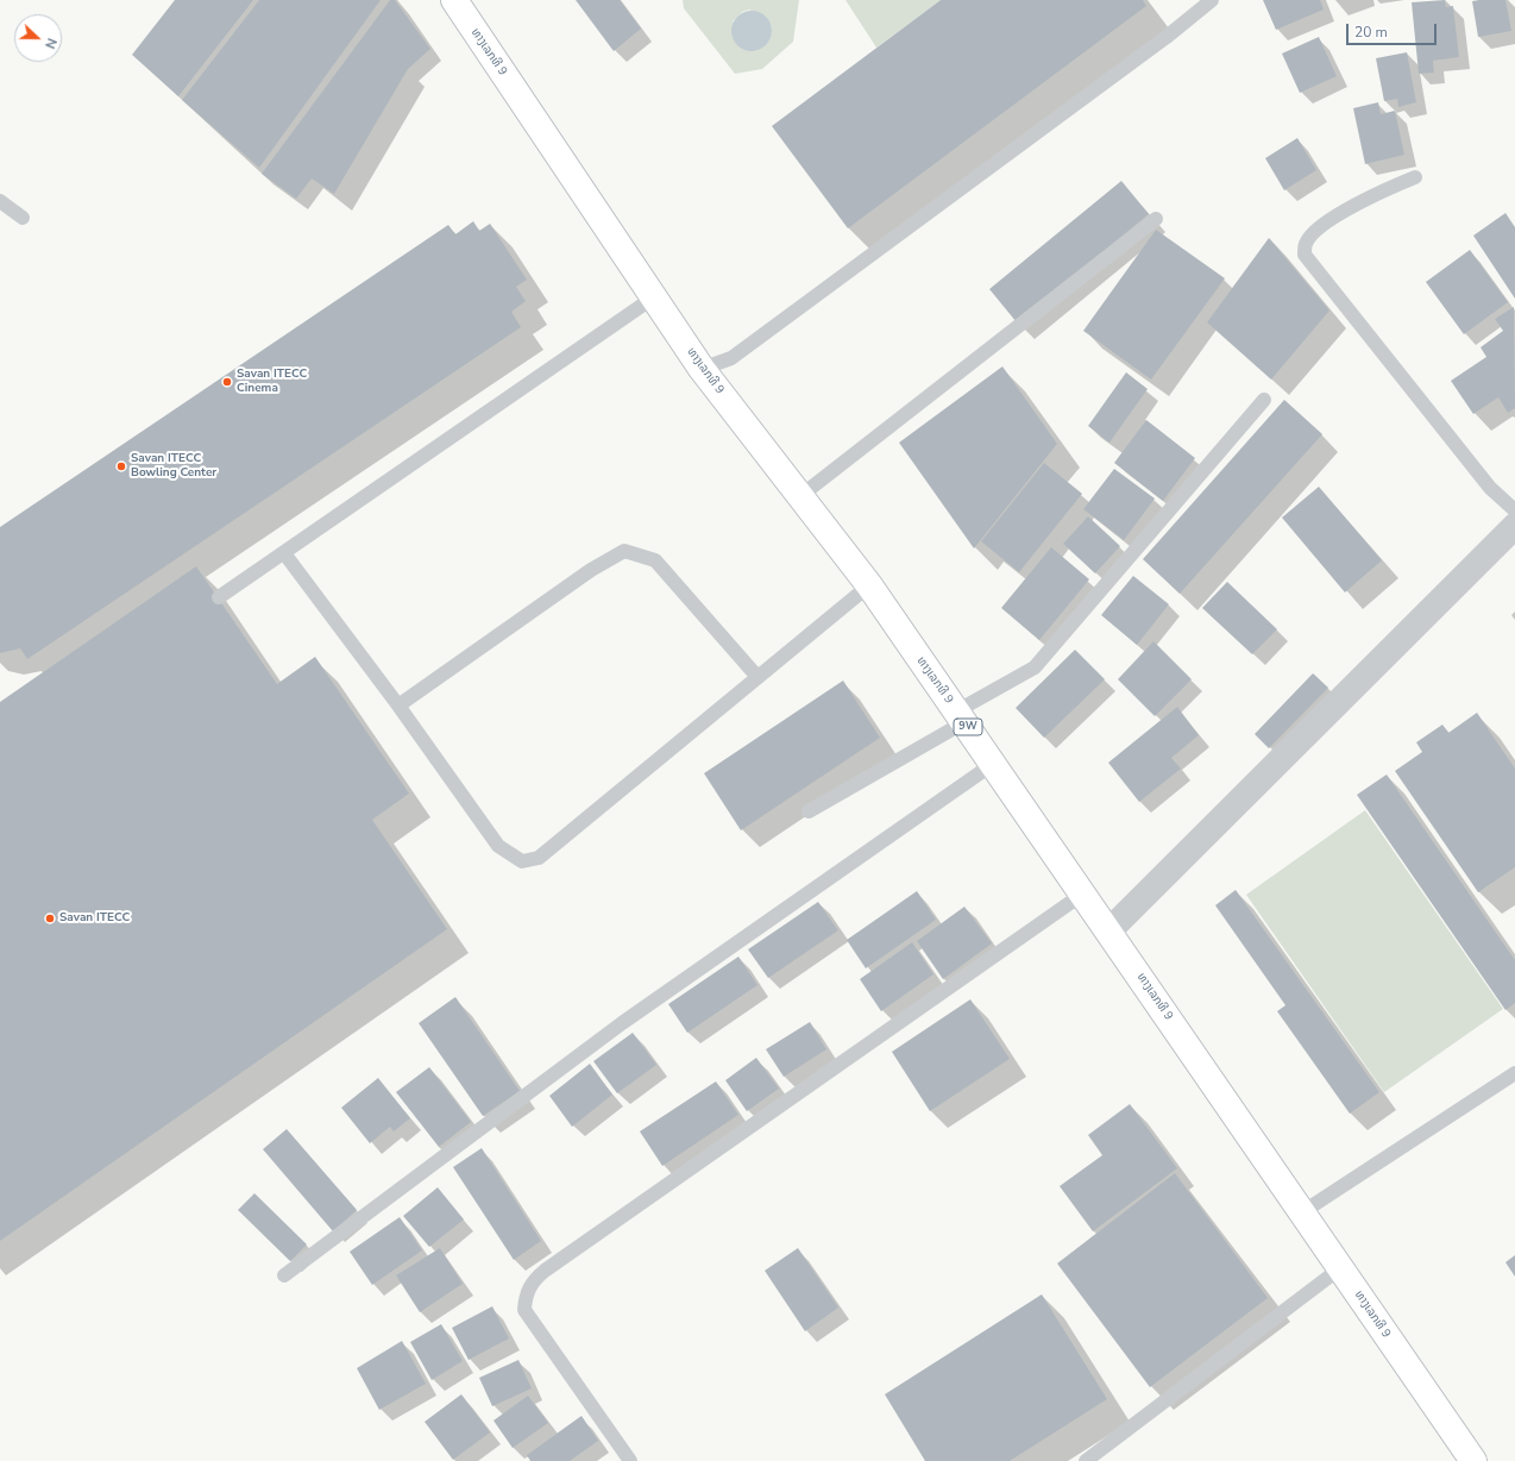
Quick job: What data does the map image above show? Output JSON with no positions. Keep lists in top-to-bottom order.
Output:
{
  "streets": {
    "main road": ["ທາງເລກທີ 9", "9W"]
  },
  "places": ["Savan ITECC Cinema", "Savan ITECC Bowling Center", "Savan ITECC"],
  "scale_bar": "20 m",
  "north": "right"
}
